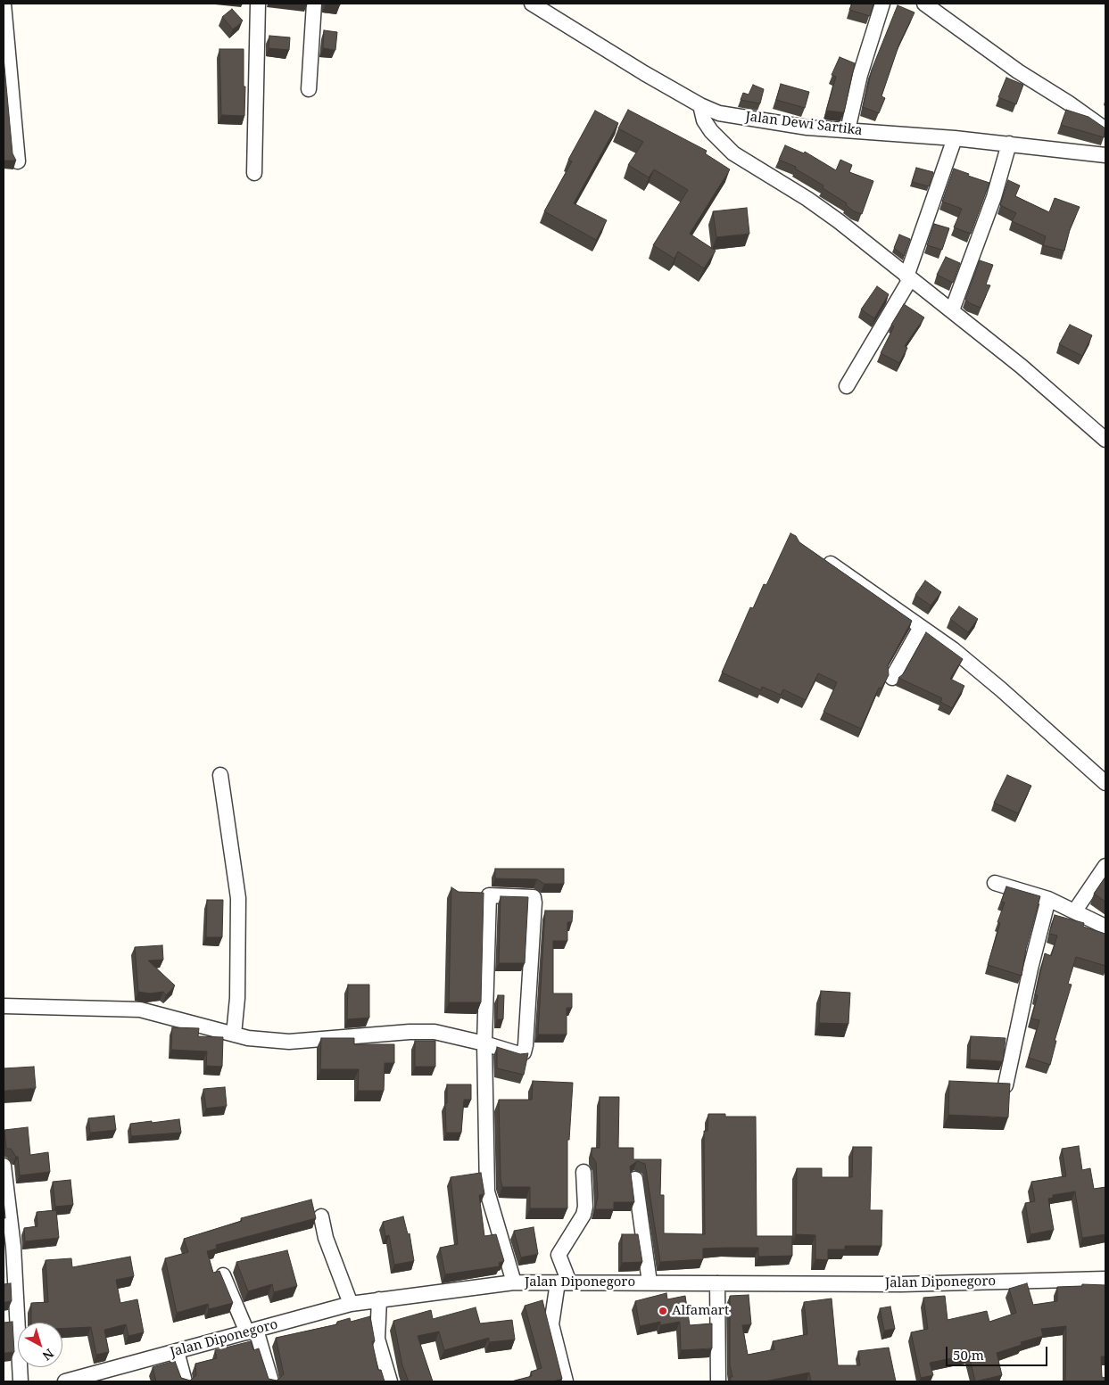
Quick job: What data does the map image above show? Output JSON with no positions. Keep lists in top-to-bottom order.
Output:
{
  "streets": {
    "street": ["Jalan Dewi Sartika", "Jalan Diponegoro"]
  },
  "places": ["Alfamart"],
  "scale_bar": "50 m",
  "north": "bottom right"
}
